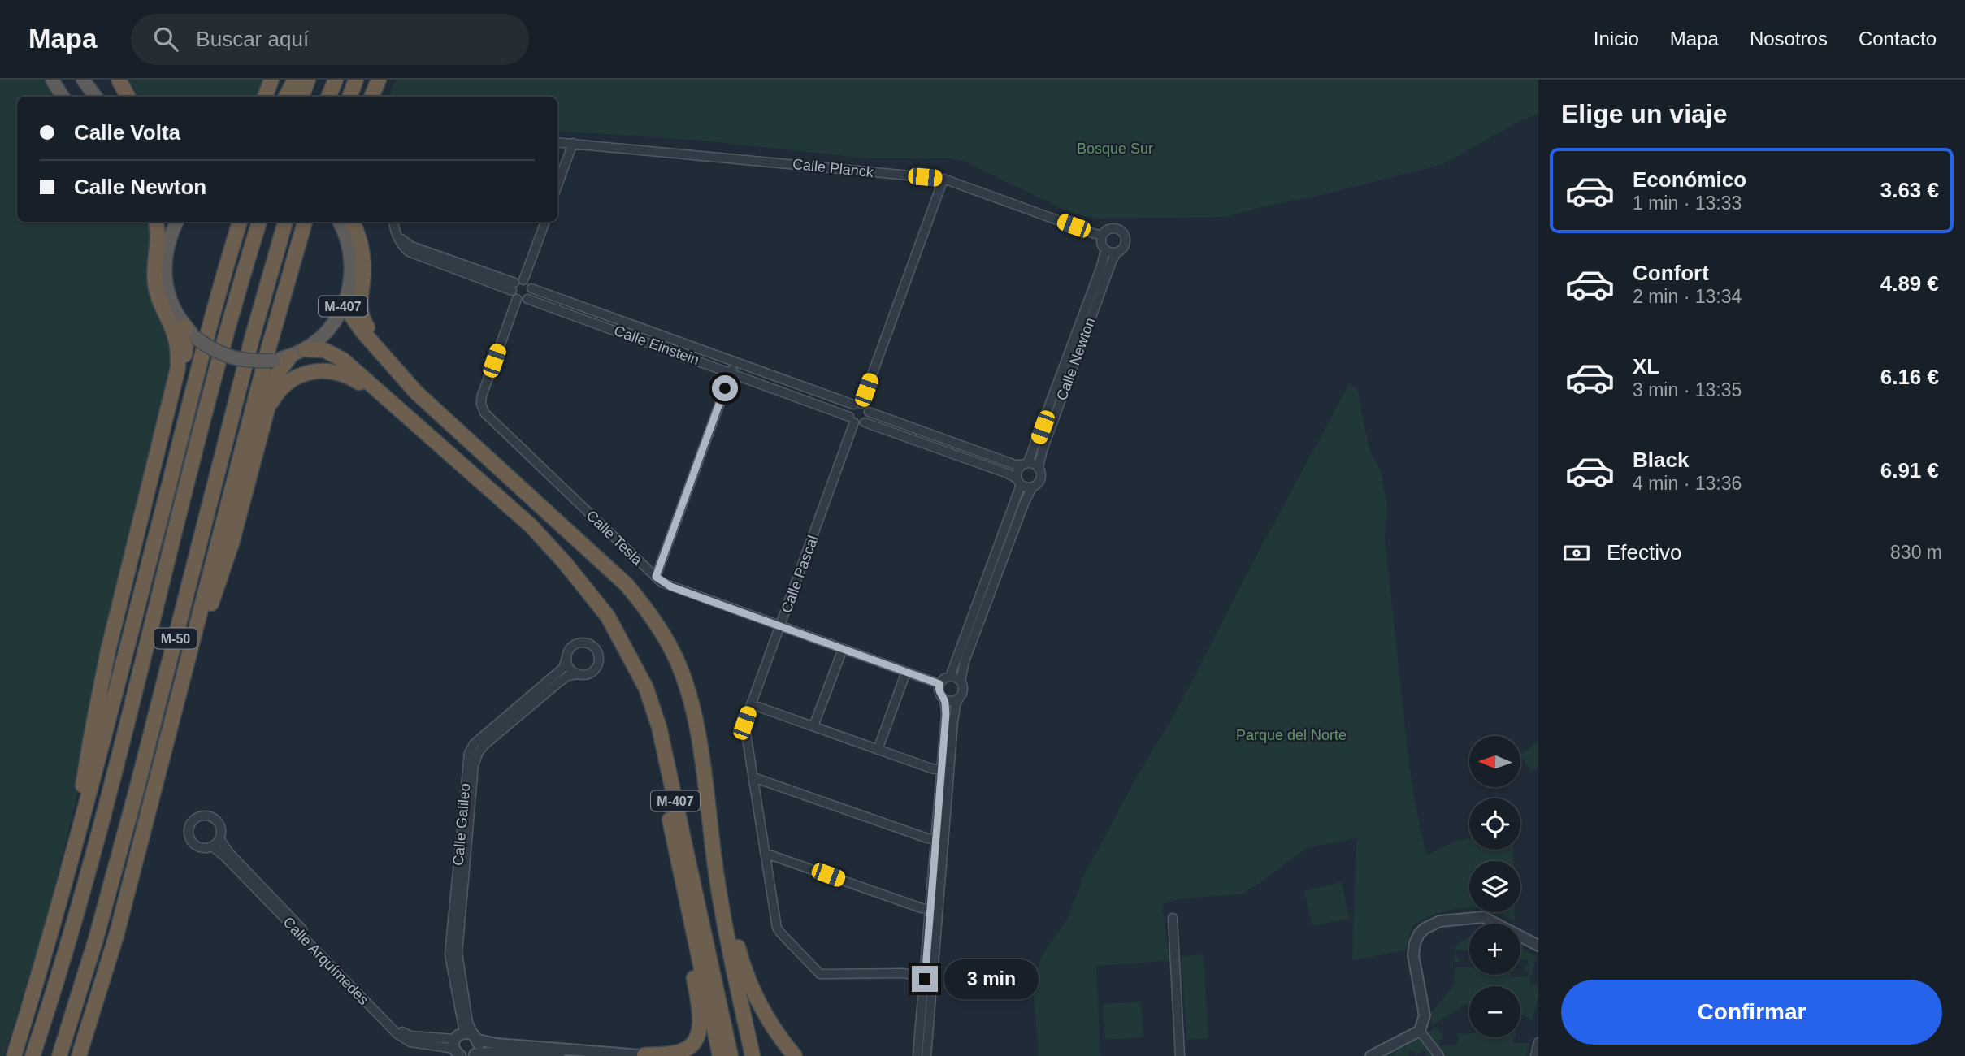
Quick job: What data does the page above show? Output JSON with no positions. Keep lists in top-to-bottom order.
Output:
{
  "streets": {
    "highway": ["M-407", "M-50"],
    "street": [
      "Calle Planck",
      "Calle Einstein",
      "Calle Newton",
      "Calle Tesla",
      "Calle Pascal",
      "Calle Galileo",
      "Calle Arquímedes"
    ]
  },
  "crossings": [
    ["Calle Planck", "Calle Newton"],
    ["Calle Einstein", "Calle Tesla"],
    ["Calle Einstein", "Calle Pascal"],
    ["Calle Tesla", "Calle Pascal"]
  ],
  "parks": ["Bosque Sur", "Parque del Norte"],
  "north": "left",
  "page": {
    "header": "Mapa",
    "search": "Buscar aquí",
    "nav": [
      "Inicio",
      "Mapa",
      "Nosotros",
      "Contacto"
    ],
    "heading": "Elige un viaje",
    "banner": ["Calle Volta", "Calle Newton"],
    "list": [
      {
        "name": "Económico",
        "note": "1 min · 13:33",
        "value": "3.63 €"
      },
      {
        "name": "Confort",
        "note": "2 min · 13:34",
        "value": "4.89 €"
      },
      {
        "name": "XL",
        "note": "3 min · 13:35",
        "value": "6.16 €"
      },
      {
        "name": "Black",
        "note": "4 min · 13:36",
        "value": "6.91 €"
      }
    ],
    "pay": ["Efectivo", "830 m"],
    "map_buttons": ["+", "−"],
    "bubble": "3 min",
    "buttons": "Confirmar"
  }
}
